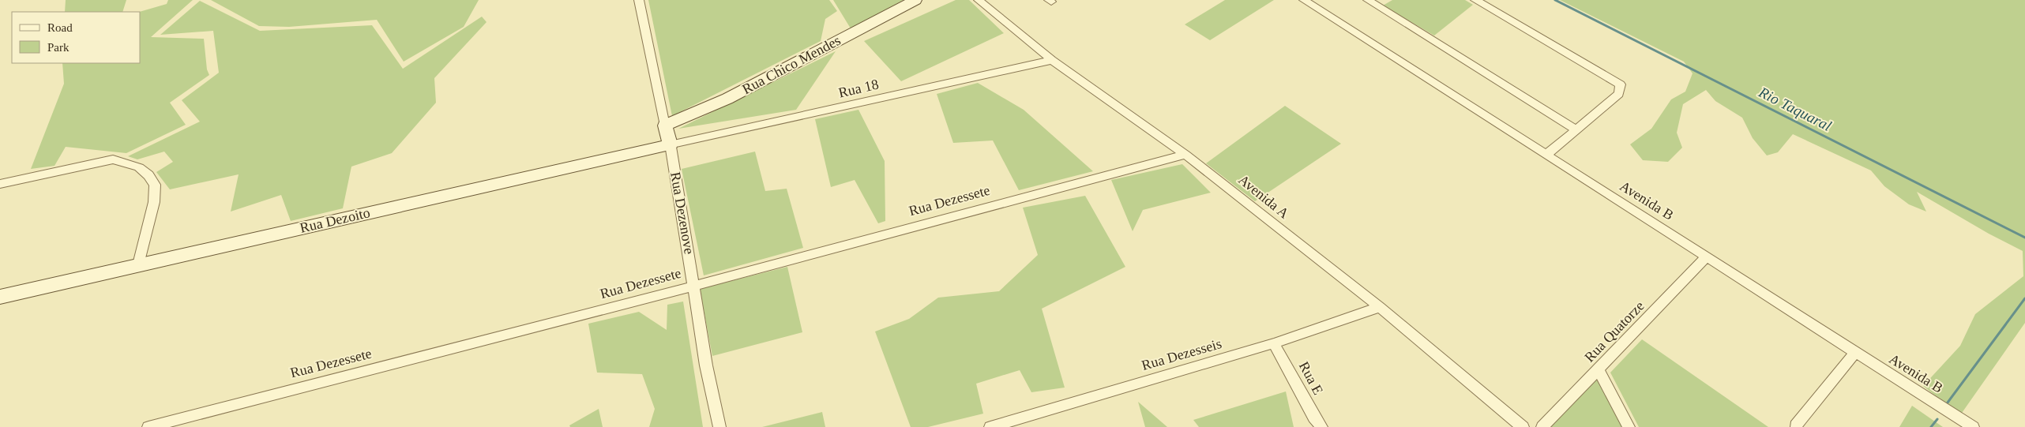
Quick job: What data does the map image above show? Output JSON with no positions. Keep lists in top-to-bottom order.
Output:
{
  "streets": {
    "main road": ["Rua Chico Mendes", "Rua Dezenove", "Rua Dezoito"],
    "street": [
      "Rua 18",
      "Avenida A",
      "Rua Dezessete",
      "Avenida B",
      "Rua Quatorze",
      "Rua Dezesseis",
      "Rua E"
    ]
  },
  "crossings": [
    ["Rua Chico Mendes", "Rua Dezenove"],
    ["Rua 18", "Avenida A"],
    ["Rua 18", "Rua Dezenove"],
    ["Rua 18", "Rua Dezoito"],
    ["Avenida A", "Rua Dezessete"],
    ["Avenida A", "Rua Dezesseis"],
    ["Rua Dezessete", "Rua Dezenove"],
    ["Avenida B", "Rua Quatorze"],
    ["Rua Dezenove", "Rua Dezoito"],
    ["Rua Dezesseis", "Rua E"]
  ],
  "water": ["Rio Taquaral"],
  "legend": ["Road", "Park"]
}
